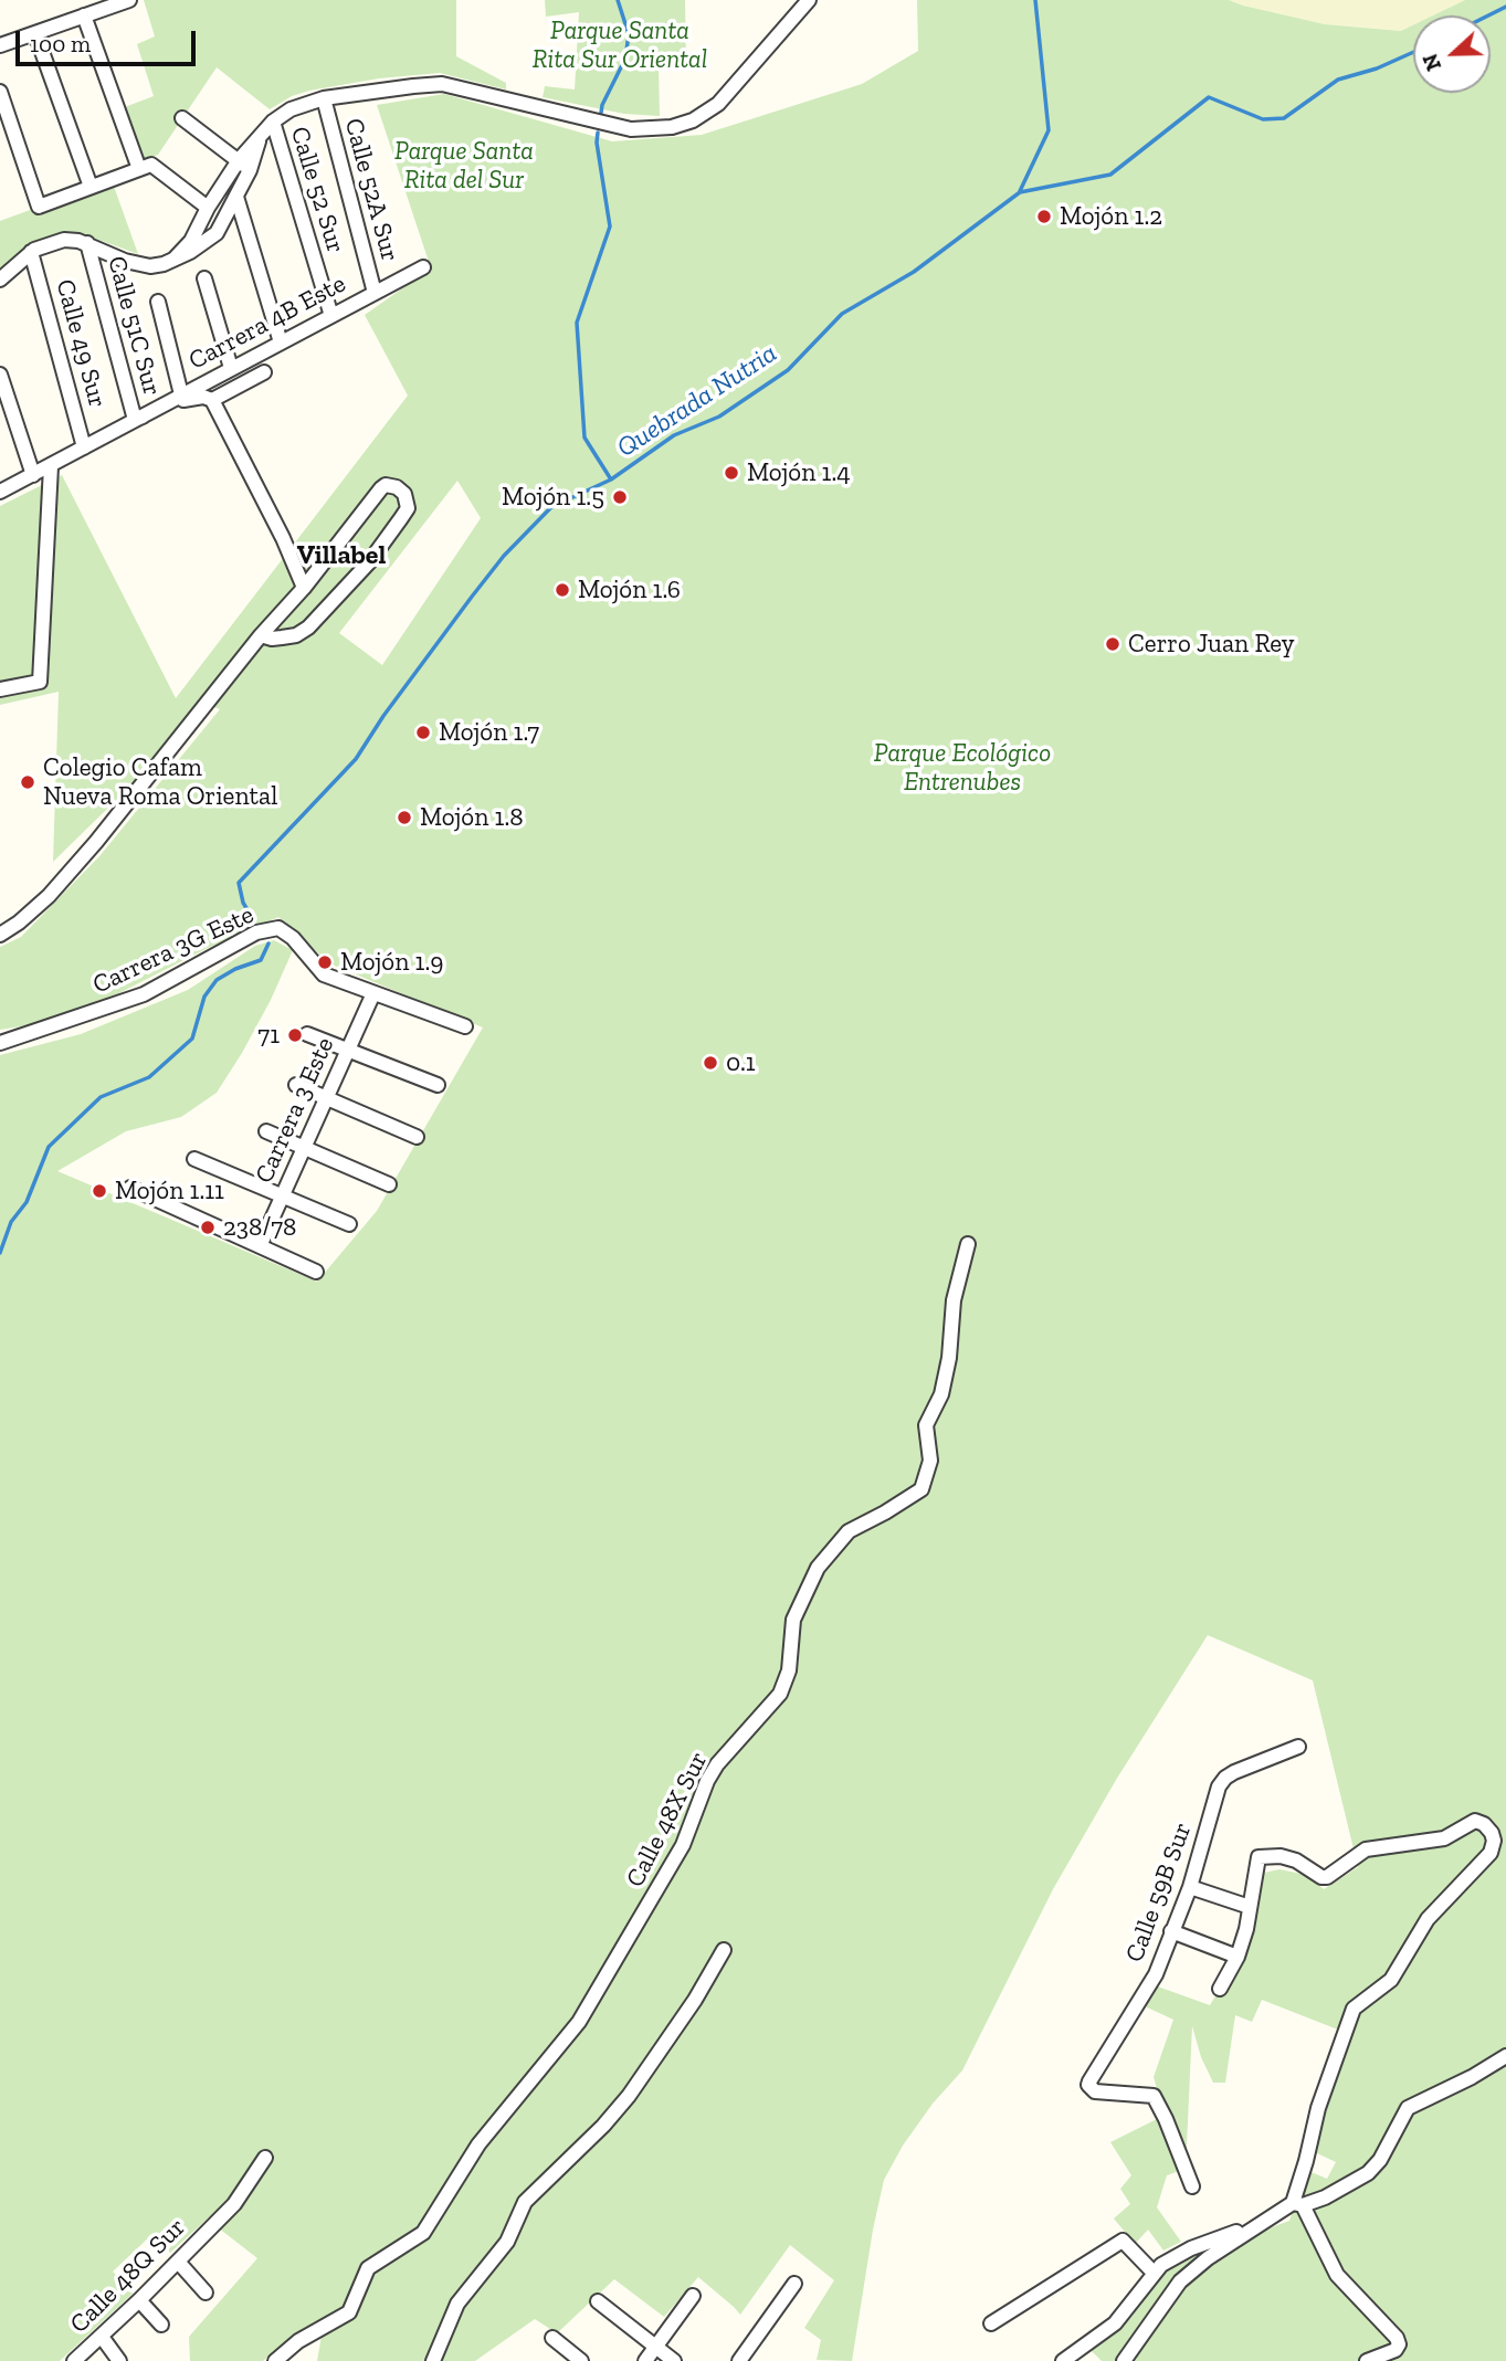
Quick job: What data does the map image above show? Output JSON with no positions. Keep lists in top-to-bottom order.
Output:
{
  "streets": {
    "street": [
      "Calle 52 Sur",
      "Calle 52A Sur",
      "Carrera 4B Este",
      "Calle 51C Sur",
      "Calle 49 Sur",
      "Carrera 3G Este",
      "Carrera 3 Este",
      "Calle 48X Sur",
      "Calle 59B Sur",
      "Calle 48Q Sur"
    ]
  },
  "crossings": [
    ["Calle 52 Sur", "Carrera 4B Este"],
    ["Calle 52A Sur", "Carrera 4B Este"],
    ["Carrera 4B Este", "Calle 51C Sur"],
    ["Carrera 4B Este", "Calle 49 Sur"],
    ["Carrera 3G Este", "Carrera 3 Este"]
  ],
  "districts": ["Villabel"],
  "water": ["Quebrada Nutria"],
  "parks": ["Parque Santa Rita Sur Oriental", "Parque Santa Rita del Sur", "Parque Ecológico Entrenubes"],
  "places": [
    "Mojón 1.2",
    "Mojón 1.4",
    "Mojón 1.5",
    "Mojón 1.6",
    "Cerro Juan Rey",
    "Mojón 1.7",
    "Colegio Cafam Nueva Roma Oriental",
    "Mojón 1.8",
    "Mojón 1.9",
    "71",
    "0.1",
    "Mojón 1.11",
    "238/78"
  ],
  "scale_bar": "100 m",
  "north": "left"
}
